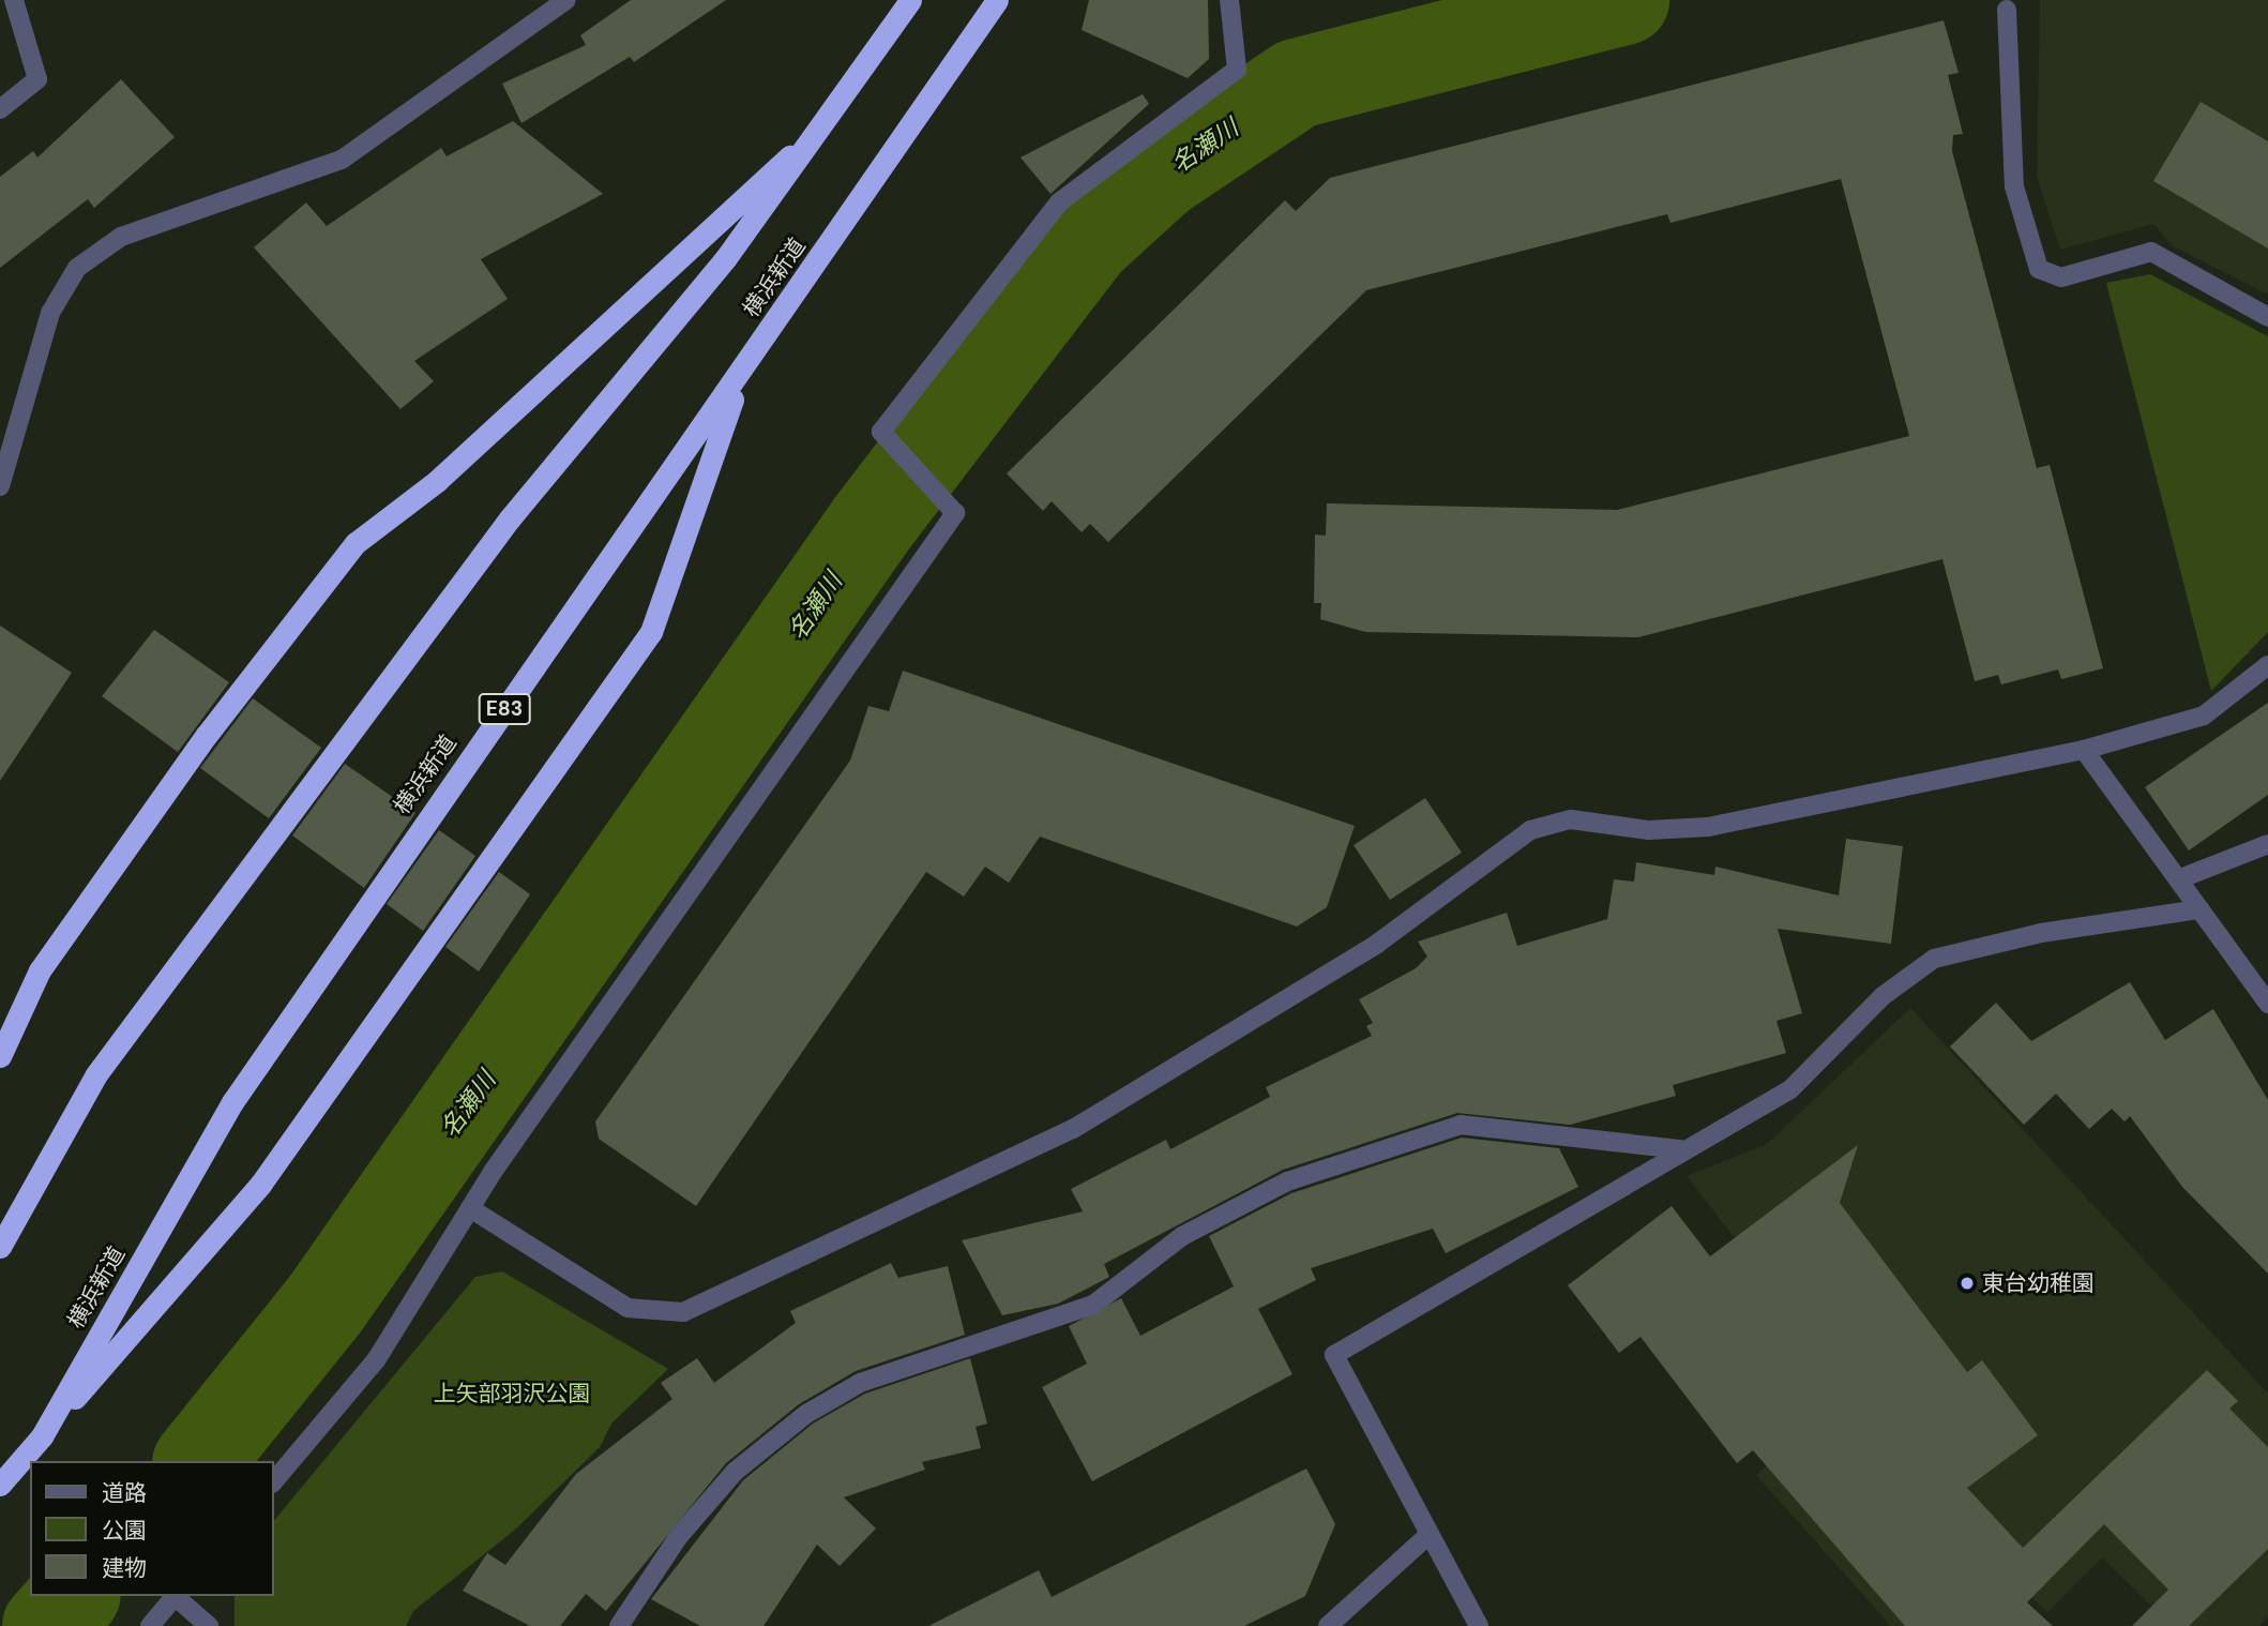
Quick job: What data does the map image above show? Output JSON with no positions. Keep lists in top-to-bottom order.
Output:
{
  "streets": {
    "highway": ["横浜新道", "E83"]
  },
  "water": ["名瀬川"],
  "parks": ["上矢部羽沢公園"],
  "places": ["東台幼稚園"],
  "legend": ["道路", "公園", "建物"]
}
